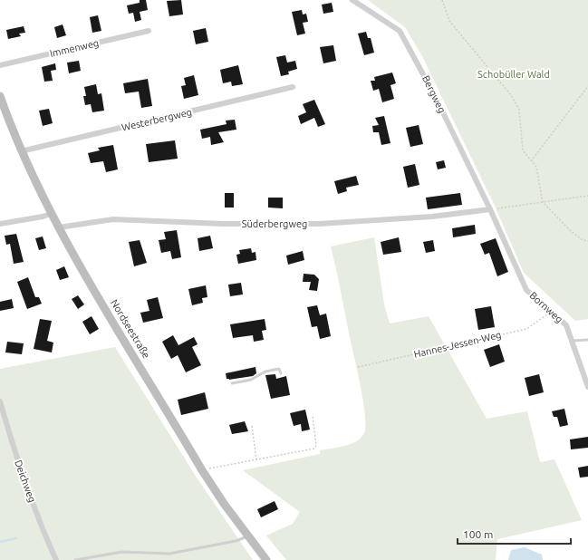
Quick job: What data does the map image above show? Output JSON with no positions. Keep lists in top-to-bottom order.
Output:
{
  "streets": {
    "main road": ["Nordseestraße"],
    "street": [
      "Immenweg",
      "Bergweg",
      "Westerbergweg",
      "Süderbergweg",
      "Bornweg",
      "Deichweg"
    ],
    "path": ["Hannes-Jessen-Weg"]
  },
  "crossings": [
    ["Bergweg", "Süderbergweg"],
    ["Bergweg", "Bornweg"],
    ["Westerbergweg", "Nordseestraße"],
    ["Süderbergweg", "Bornweg"],
    ["Süderbergweg", "Nordseestraße"],
    ["Bornweg", "Hannes-Jessen-Weg"]
  ],
  "parks": ["Schobüller Wald"],
  "scale_bar": "100 m"
}
